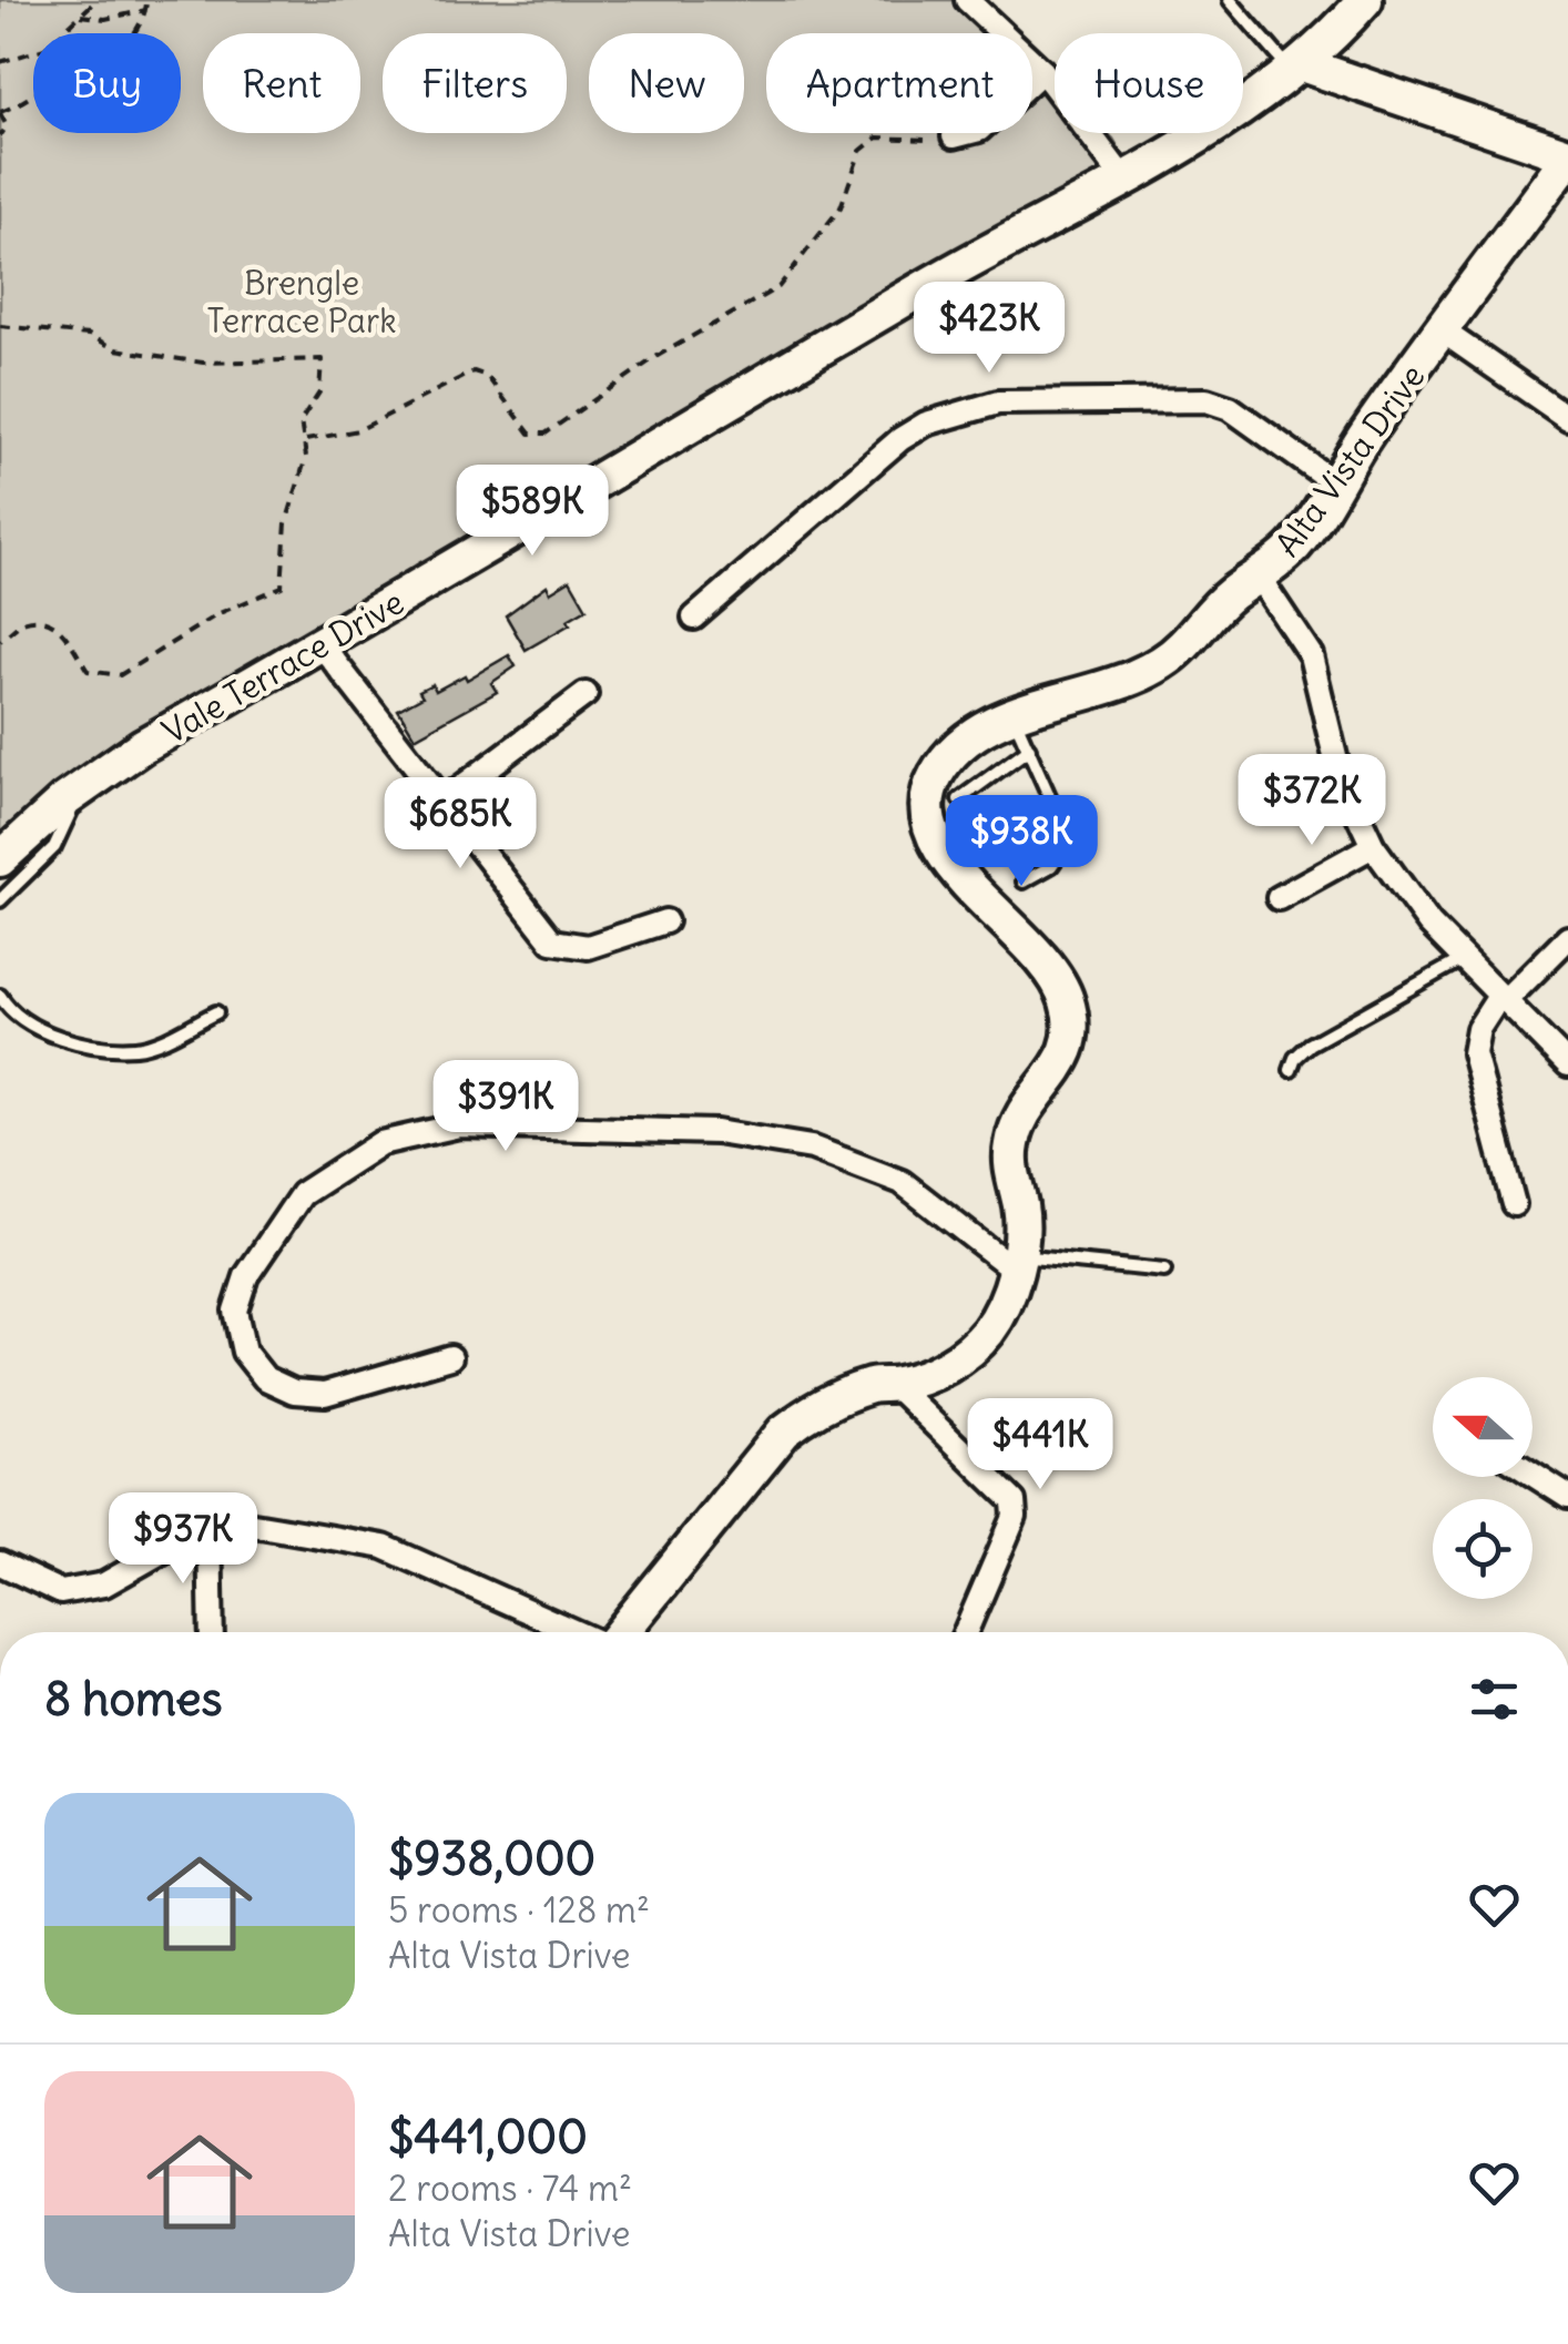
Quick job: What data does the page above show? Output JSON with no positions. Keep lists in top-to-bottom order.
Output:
{
  "streets": {
    "street": ["Alta Vista Drive", "Vale Terrace Drive"]
  },
  "parks": ["Brengle Terrace Park"],
  "north": "left",
  "page": {
    "chip": [
      "Buy",
      "Rent",
      "Filters",
      "New",
      "Apartment",
      "House"
    ],
    "price": [
      "$423K",
      "$589K",
      "$372K",
      "$685K",
      "$938K",
      "$391K",
      "$441K",
      "$937K"
    ],
    "heading": "8 homes",
    "list": [
      {
        "name": "$938,000",
        "note": "5 rooms · 128 m² · Alta Vista Drive"
      },
      {
        "name": "$441,000",
        "note": "2 rooms · 74 m² · Alta Vista Drive"
      }
    ]
  }
}
